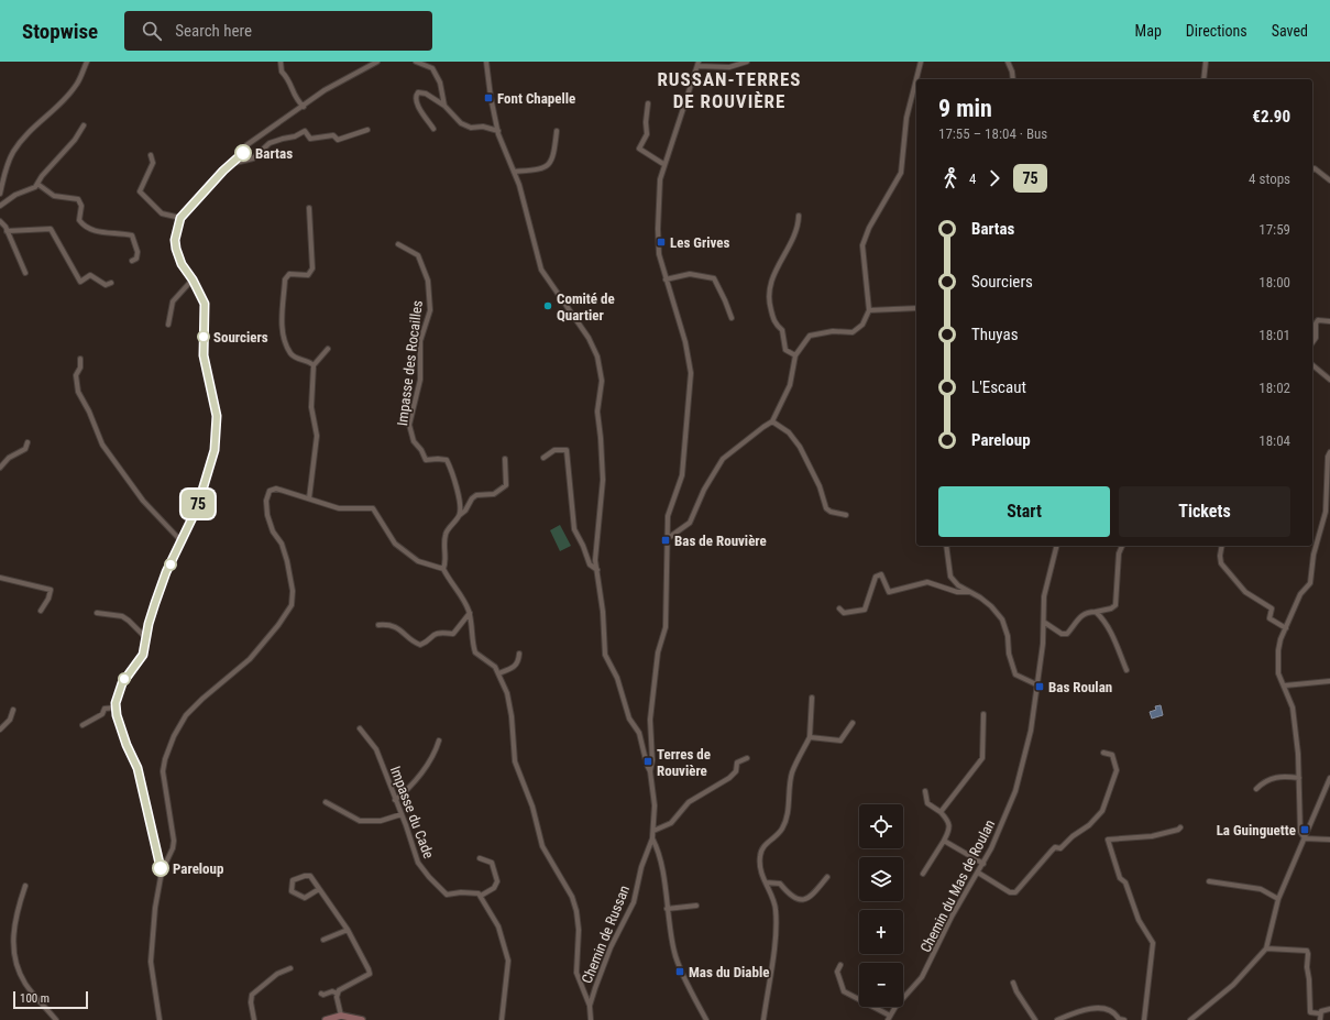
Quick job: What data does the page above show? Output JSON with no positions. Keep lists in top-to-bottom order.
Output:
{
  "streets": {
    "street": [
      "Impasse des Rocailles",
      "Impasse du Cade",
      "Chemin du Mas de Roulan",
      "Chemin de Russan"
    ]
  },
  "districts": ["RUSSAN-TERRES DE ROUVIÈRE"],
  "places": {
    "transit": [
      "Font Chapelle",
      "Les Grives",
      "Bas de Rouvière",
      "Bas Roulan",
      "Terres de Rouvière",
      "La Guinguette",
      "Mas du Diable"
    ],
    "other": [
      "Bartas",
      "Comité de Quartier",
      "Sourciers",
      "Pareloup"
    ]
  },
  "lines": ["bus line 75"],
  "scale_bar": "100 m",
  "page": {
    "header": "Stopwise",
    "search": "Search here",
    "nav": ["Map", "Directions", "Saved"],
    "on_map": "75",
    "heading": ["9 min", "17:55 – 18:04 · Bus", "€2.90"],
    "legs": ["4", "75", "4 stops"],
    "list": [
      {
        "name": "Bartas",
        "value": "17:59"
      },
      {
        "name": "Sourciers",
        "value": "18:00"
      },
      {
        "name": "Thuyas",
        "value": "18:01"
      },
      {
        "name": "L'Escaut",
        "value": "18:02"
      },
      {
        "name": "Pareloup",
        "value": "18:04"
      }
    ],
    "buttons": ["Start", "Tickets"],
    "map_buttons": ["+", "−"],
    "scale": "100 m"
  }
}
